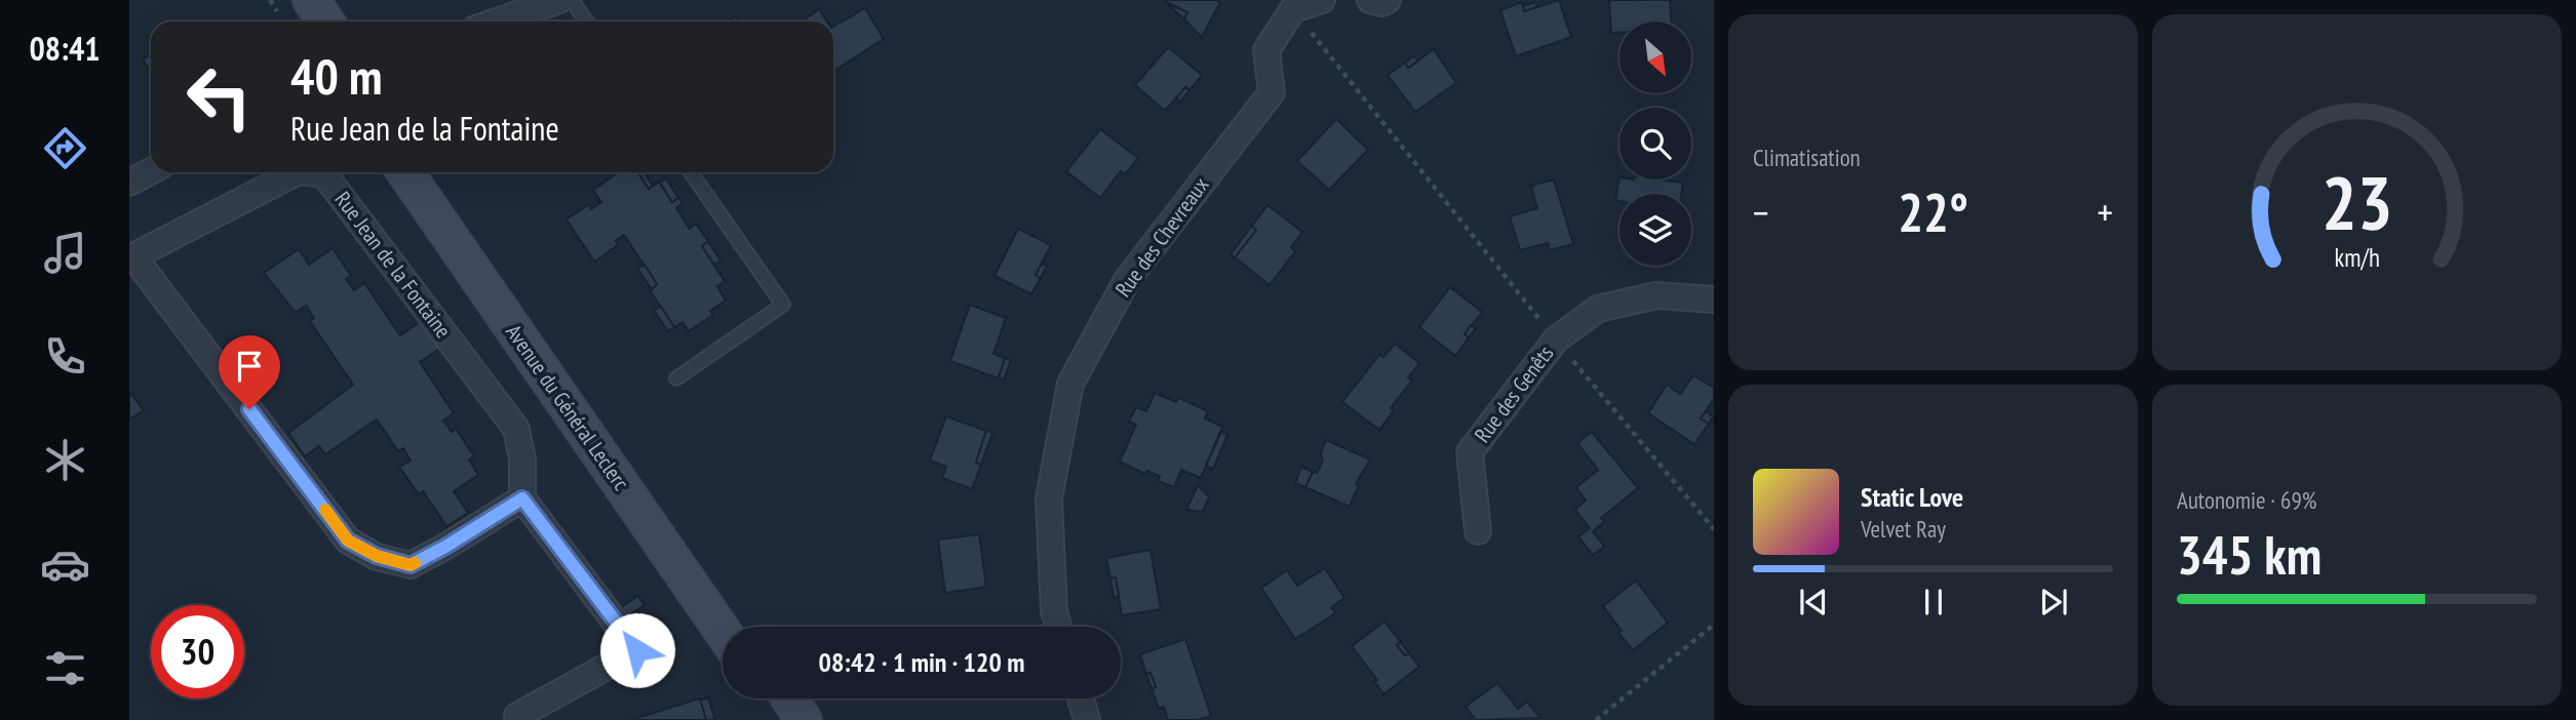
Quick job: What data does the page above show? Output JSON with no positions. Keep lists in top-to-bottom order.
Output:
{
  "streets": {
    "main road": ["Avenue du Général Leclerc"],
    "street": ["Rue des Chevreaux", "Rue Jean de la Fontaine", "Rue des Genêts"]
  },
  "north": "bottom right",
  "page": {
    "tabs": "08:41",
    "tile": [
      "Climatisation",
      ["Autonomie · 69%", "345 km"]
    ],
    "turn": ["40 m", "Rue Jean de la Fontaine"],
    "heat": ["−", "22°", "+"],
    "song": ["Static Love", "Velvet Ray"],
    "limit": "30",
    "trip": "08:42 · 1 min · 120 m",
    "gauge": ["23", "km/h"]
  }
}
